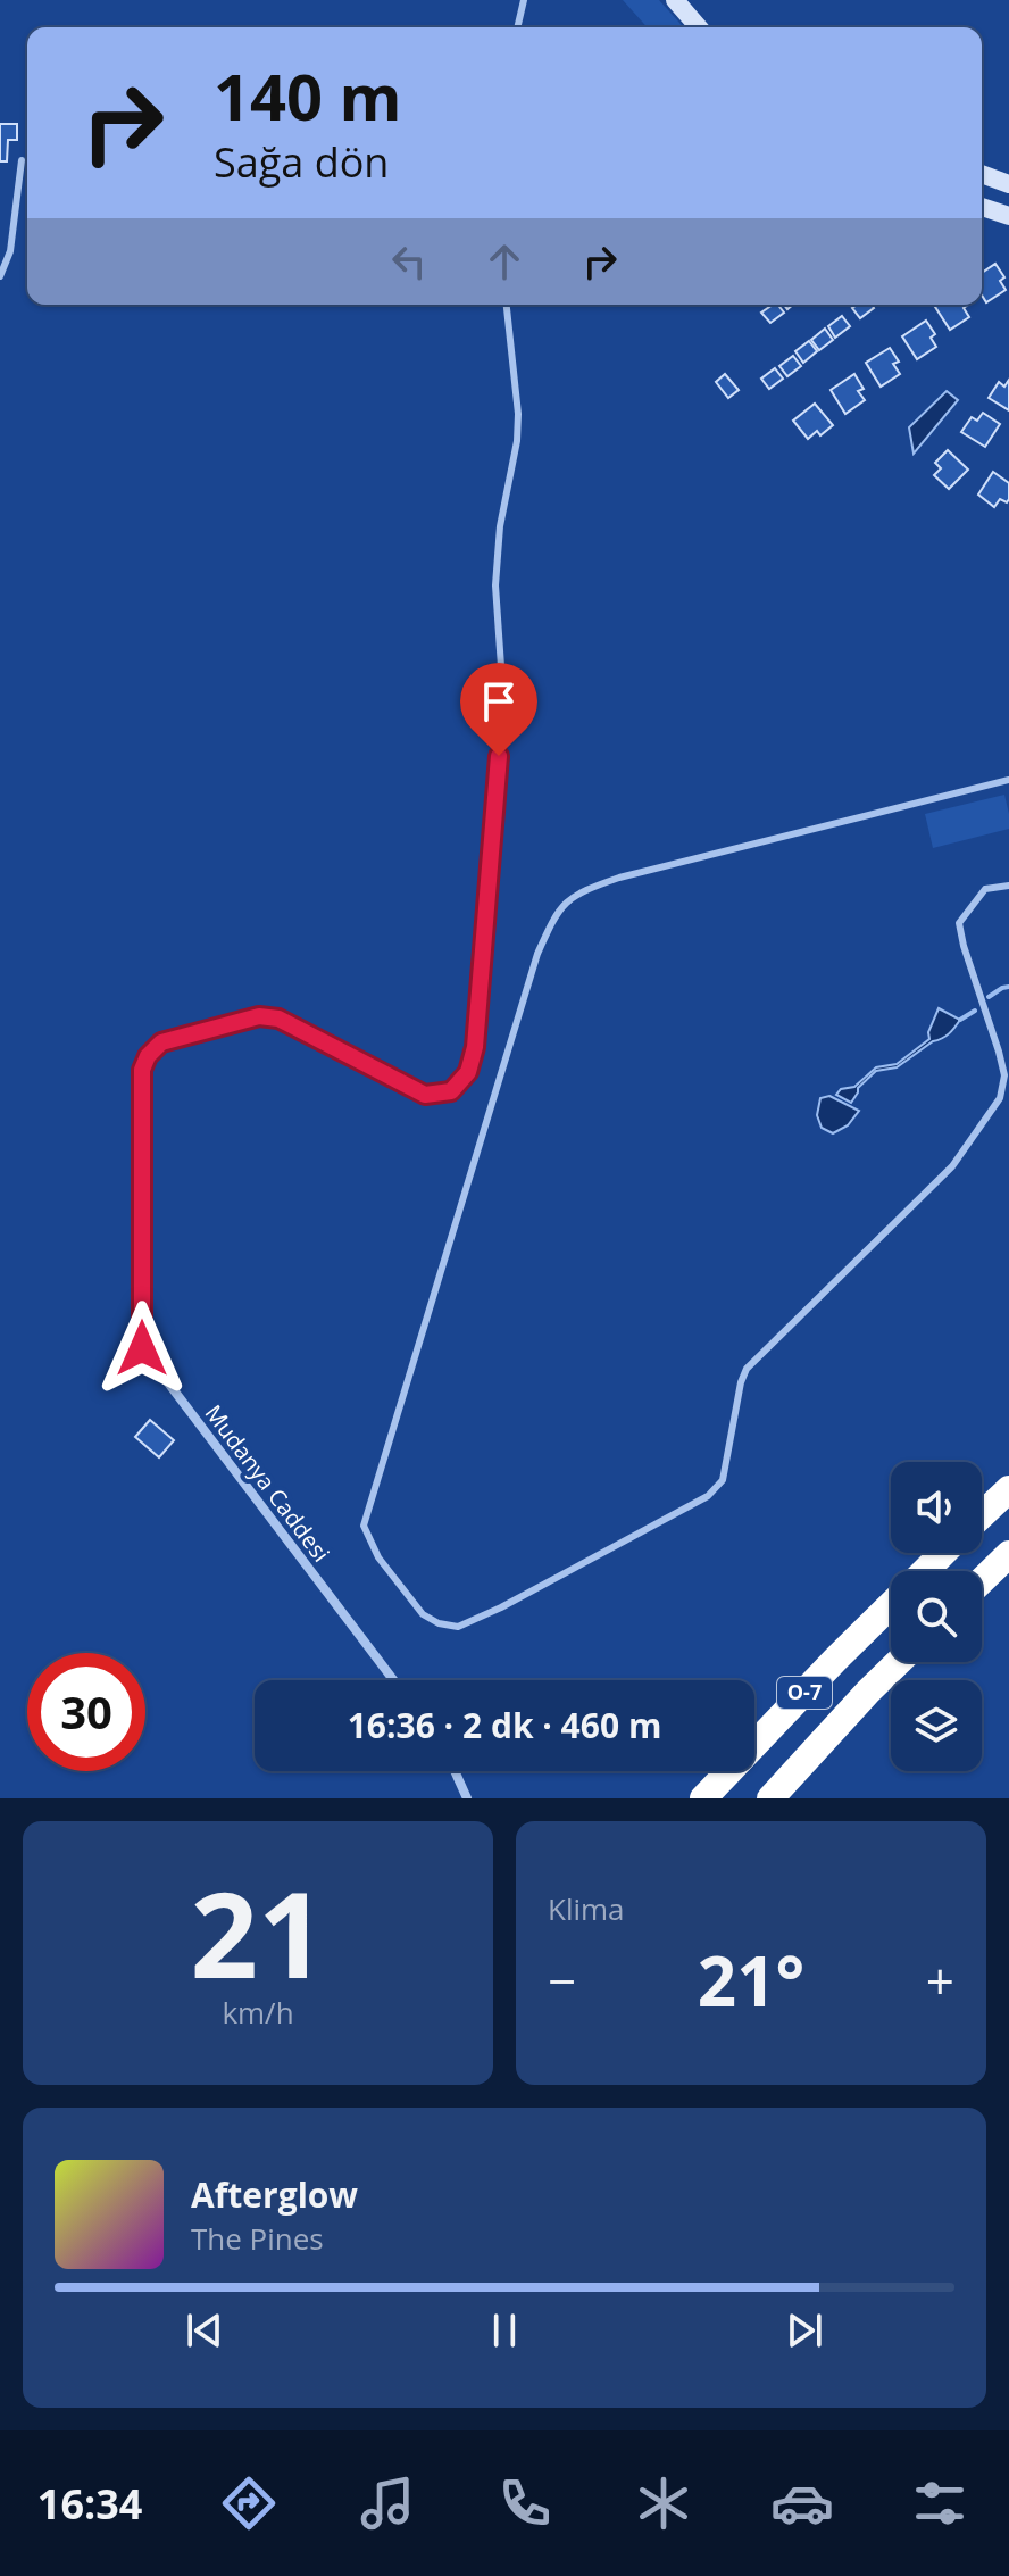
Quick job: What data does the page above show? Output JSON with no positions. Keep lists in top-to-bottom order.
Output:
{
  "streets": {
    "highway": ["O-7"],
    "street": ["Mudanya Caddesi"]
  },
  "page": {
    "turn": ["140 m", "Sağa dön"],
    "limit": "30",
    "trip": "16:36 · 2 dk · 460 m",
    "tile": [
      ["21", "km/h"],
      "Klima"
    ],
    "heat": ["−", "21°", "+"],
    "song": ["Afterglow", "The Pines"],
    "tabs": "16:34"
  }
}
